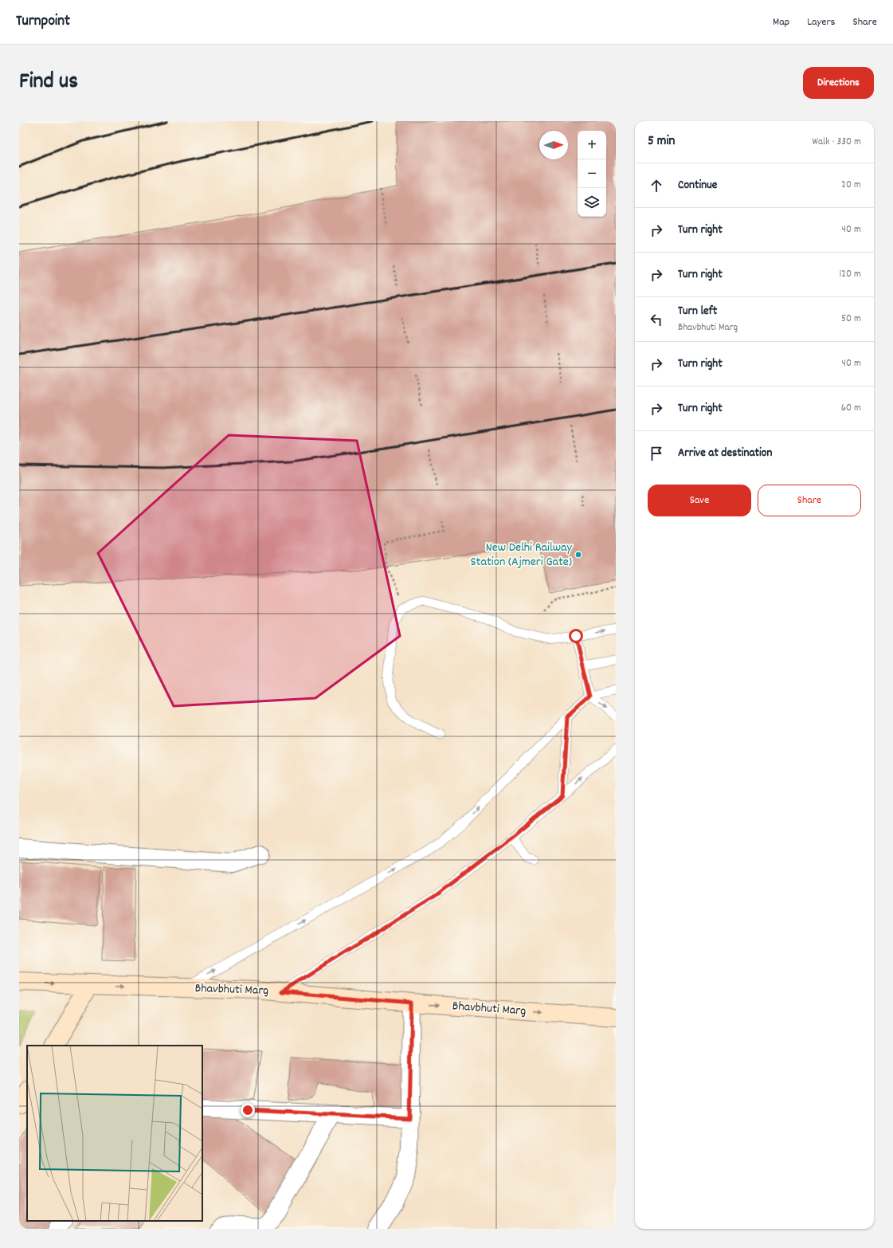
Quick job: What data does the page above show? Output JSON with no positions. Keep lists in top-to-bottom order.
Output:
{
  "streets": {
    "street": ["Bhavbhuti Marg"]
  },
  "places": ["New Delhi Railway Station (Ajmeri Gate)"],
  "north": "right",
  "page": {
    "header": "Turnpoint",
    "nav": ["Map", "Layers", "Share"],
    "title": "Find us",
    "buttons": [
      "Directions",
      ["Save", "Share"]
    ],
    "heading": ["5 min", "Walk · 330 m"],
    "map_buttons": ["+", "−"],
    "list": [
      ["Continue", "20 m"],
      ["Turn right", "40 m"],
      ["Turn right", "120 m"],
      ["Turn left", "Bhavbhuti Marg", "50 m"],
      ["Turn right", "40 m"],
      ["Turn right", "60 m"],
      "Arrive at destination"
    ]
  }
}
